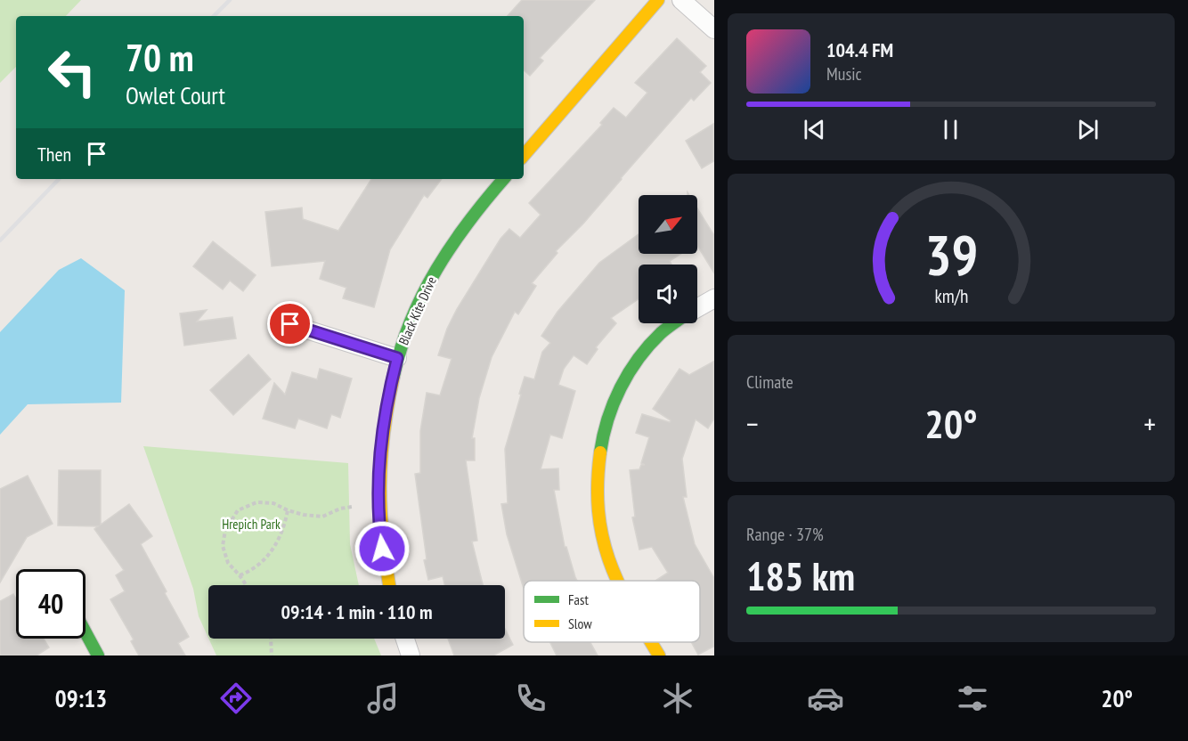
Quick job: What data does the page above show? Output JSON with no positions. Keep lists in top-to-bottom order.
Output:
{
  "streets": {
    "street": ["Black Kite Drive"]
  },
  "parks": ["Hrepich Park"],
  "legend": ["Fast", "Slow"],
  "north": "top right",
  "page": {
    "turn": ["70 m", "Owlet Court"],
    "song": ["104.4 FM", "Music"],
    "then": "Then",
    "tile": [
      "Climate",
      ["Range · 37%", "185 km"]
    ],
    "heat": ["−", "20°", "+"],
    "limit": "40",
    "trip": "09:14 · 1 min · 110 m",
    "tabs": ["09:13", "20°"],
    "gauge": ["39", "km/h"]
  }
}
